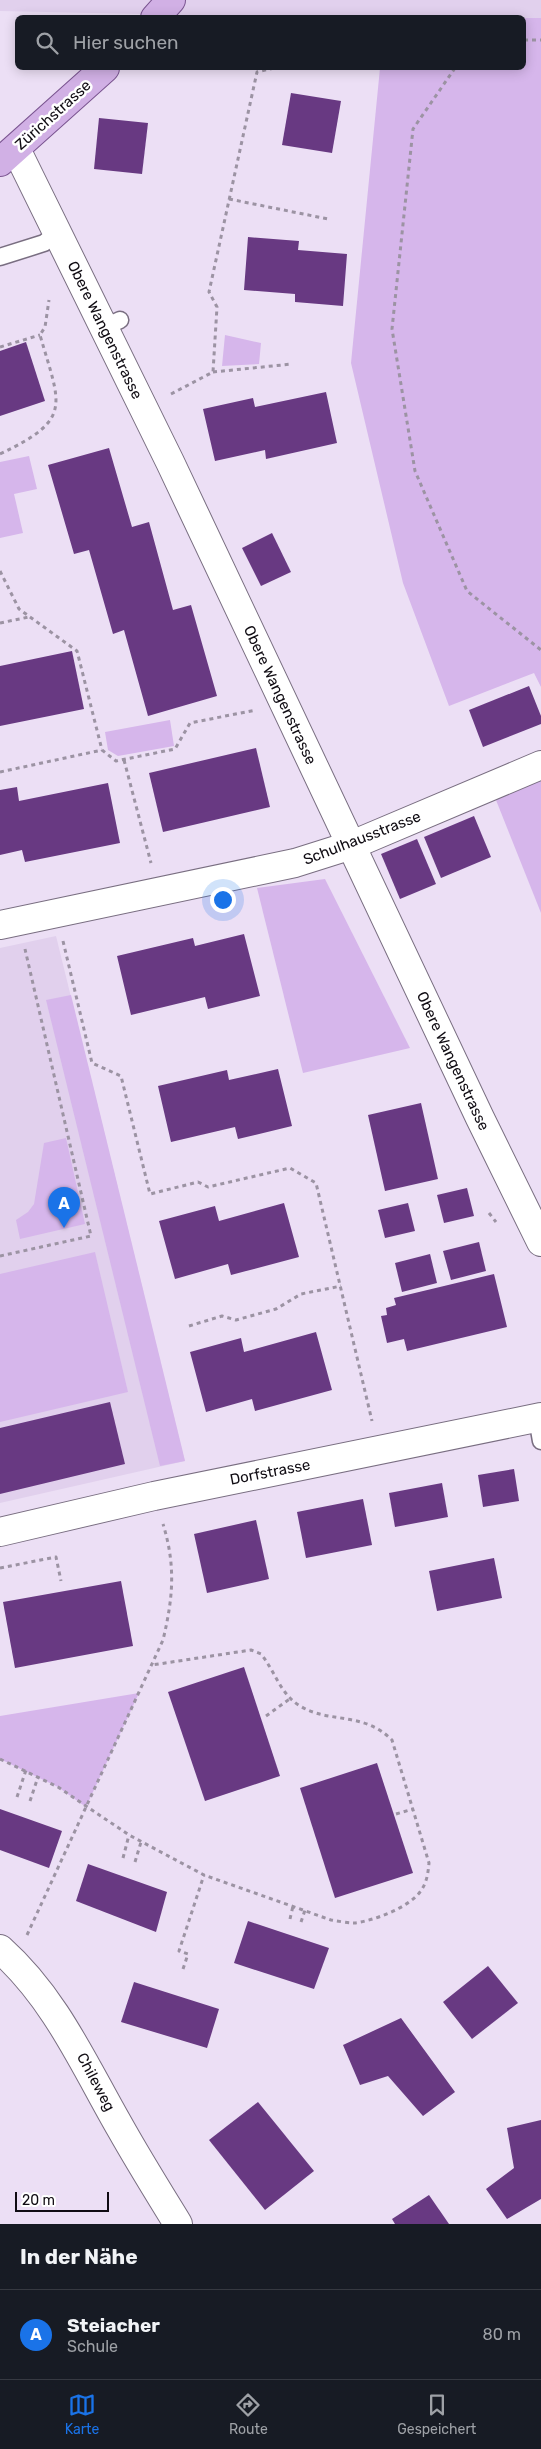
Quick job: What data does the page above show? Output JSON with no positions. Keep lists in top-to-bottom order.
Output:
{
  "streets": {
    "main road": ["Zürichstrasse"],
    "street": [
      "Obere Wangenstrasse",
      "Schulhausstrasse",
      "Dorfstrasse",
      "Chileweg"
    ]
  },
  "crossings": [
    ["Zürichstrasse", "Obere Wangenstrasse"],
    ["Obere Wangenstrasse", "Schulhausstrasse"]
  ],
  "scale_bar": "20 m",
  "page": {
    "search": "Hier suchen",
    "pins": "A",
    "scale": "20 m",
    "heading": "In der Nähe",
    "list": [
      {
        "mark": "A",
        "name": "Steiacher",
        "note": "Schule",
        "value": "80 m"
      }
    ],
    "nav": ["Karte", "Route", "Gespeichert"]
  }
}
